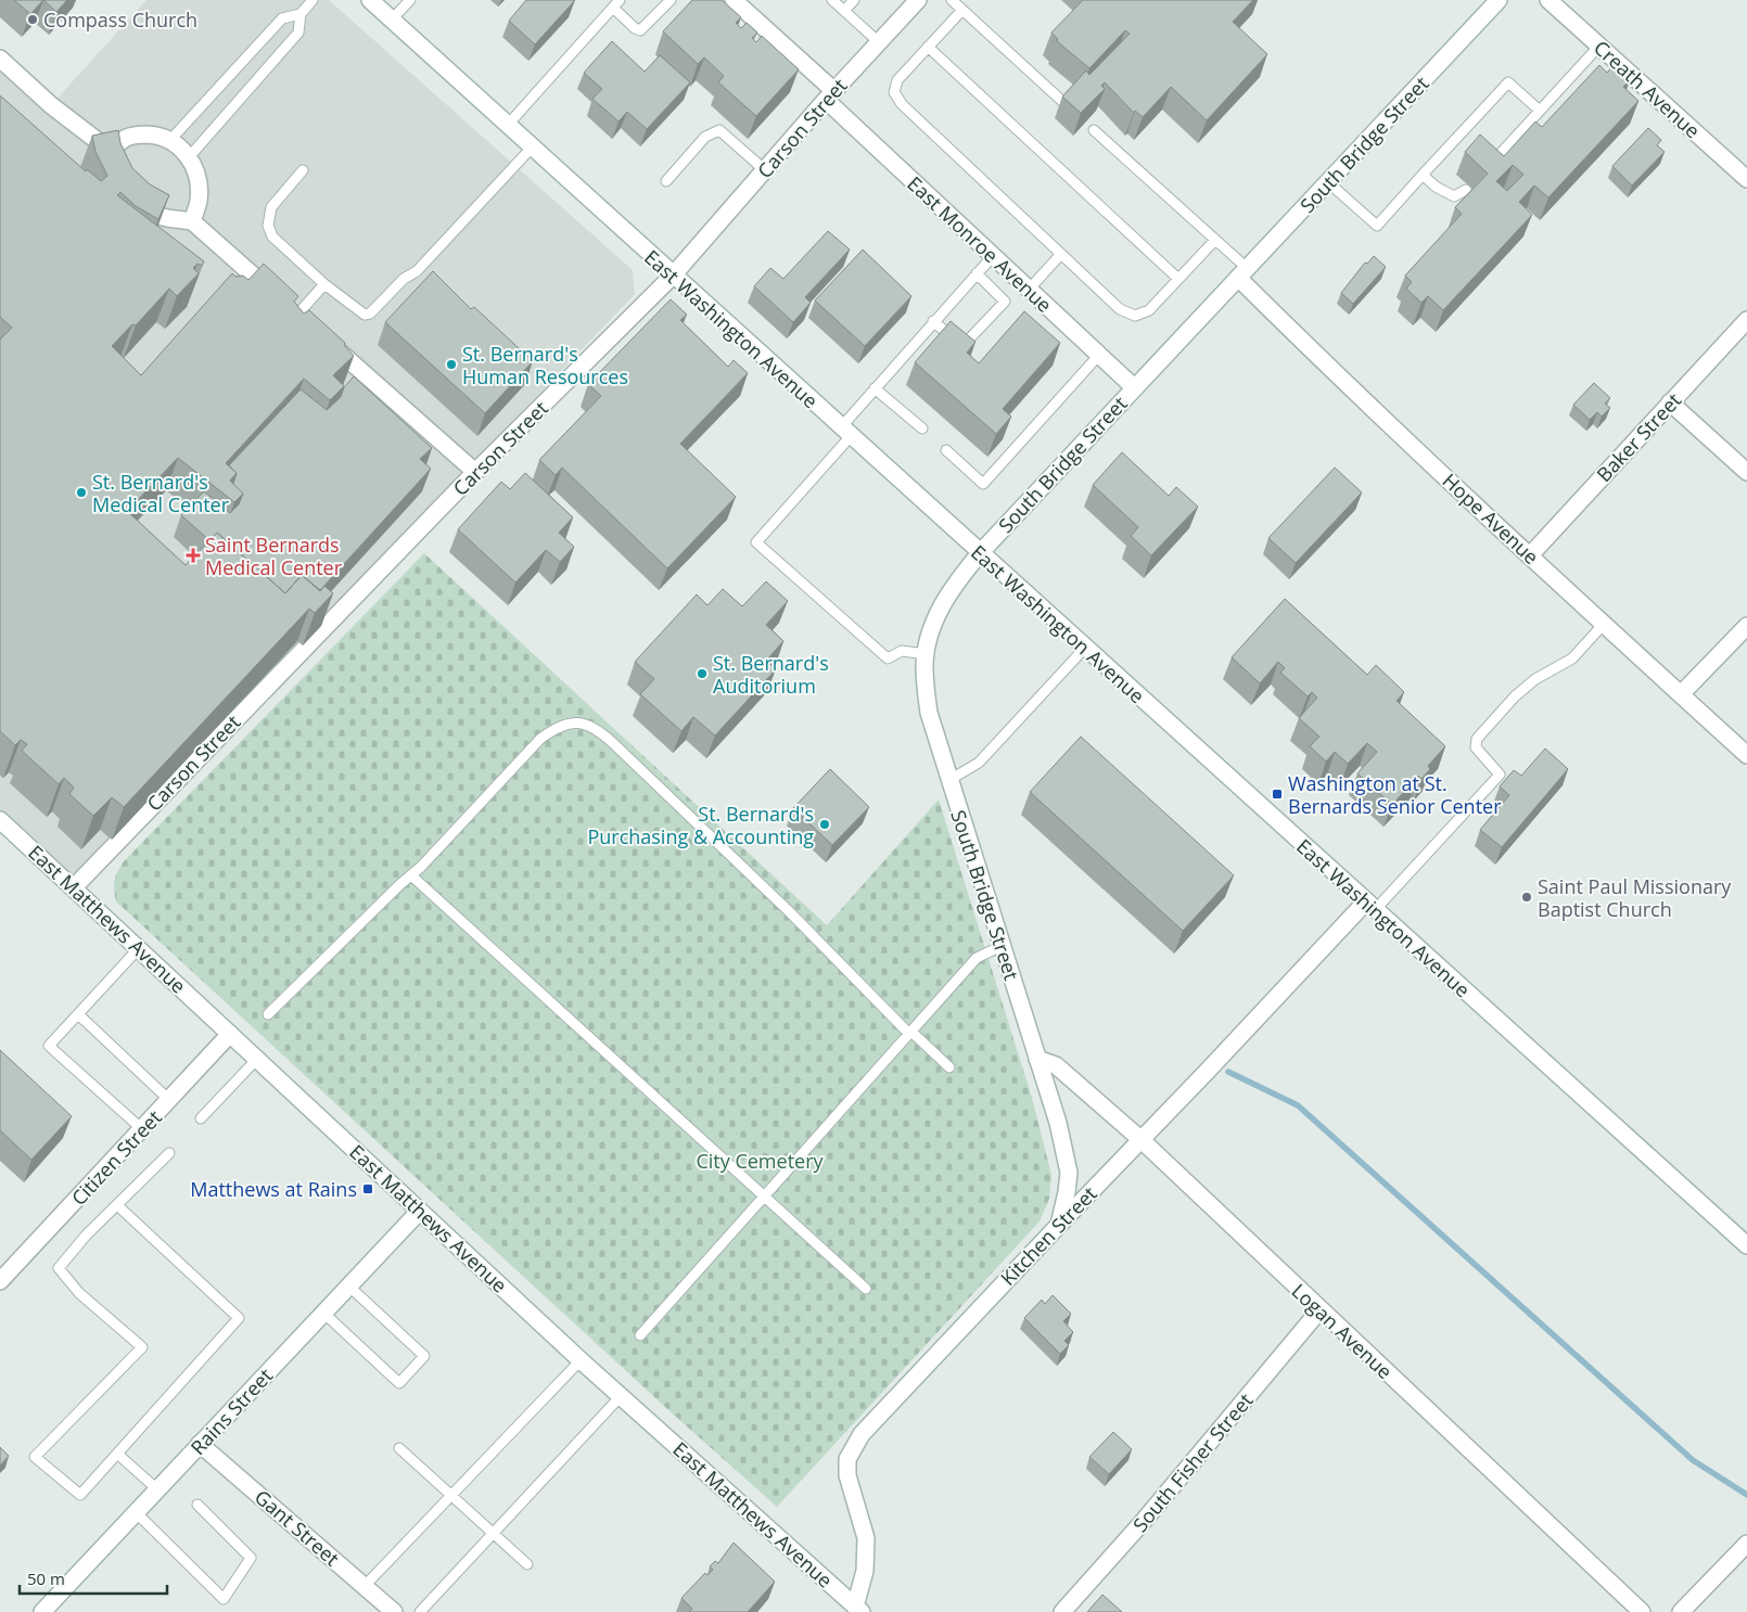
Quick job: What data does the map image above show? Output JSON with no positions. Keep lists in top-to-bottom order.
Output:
{
  "streets": {
    "street": [
      "Creath Avenue",
      "Carson Street",
      "South Bridge Street",
      "East Monroe Avenue",
      "East Washington Avenue",
      "Baker Street",
      "Hope Avenue",
      "East Matthews Avenue",
      "Citizen Street",
      "Kitchen Street",
      "Logan Avenue",
      "Rains Street",
      "South Fisher Street",
      "Gant Street"
    ]
  },
  "crossings": [
    ["Carson Street", "East Monroe Avenue"],
    ["Carson Street", "East Washington Avenue"],
    ["Carson Street", "East Matthews Avenue"],
    ["South Bridge Street", "East Monroe Avenue"],
    ["South Bridge Street", "East Washington Avenue"],
    ["South Bridge Street", "Hope Avenue"],
    ["South Bridge Street", "Kitchen Street"],
    ["South Bridge Street", "Logan Avenue"],
    ["East Washington Avenue", "Kitchen Street"],
    ["Baker Street", "Hope Avenue"],
    ["East Matthews Avenue", "Citizen Street"],
    ["East Matthews Avenue", "Kitchen Street"],
    ["East Matthews Avenue", "Rains Street"],
    ["Kitchen Street", "Logan Avenue"],
    ["Logan Avenue", "South Fisher Street"],
    ["Rains Street", "Gant Street"]
  ],
  "parks": ["City Cemetery"],
  "places": {
    "other": [
      "Compass Church",
      "St. Bernard's Human Resources",
      "St. Bernard's Medical Center",
      "St. Bernard's Auditorium",
      "St. Bernard's Purchasing & Accounting",
      "Saint Paul Missionary Baptist Church"
    ],
    "health": ["Saint Bernards Medical Center"],
    "transit": ["Washington at St. Bernards Senior Center", "Matthews at Rains"]
  },
  "scale_bar": "50 m"
}
